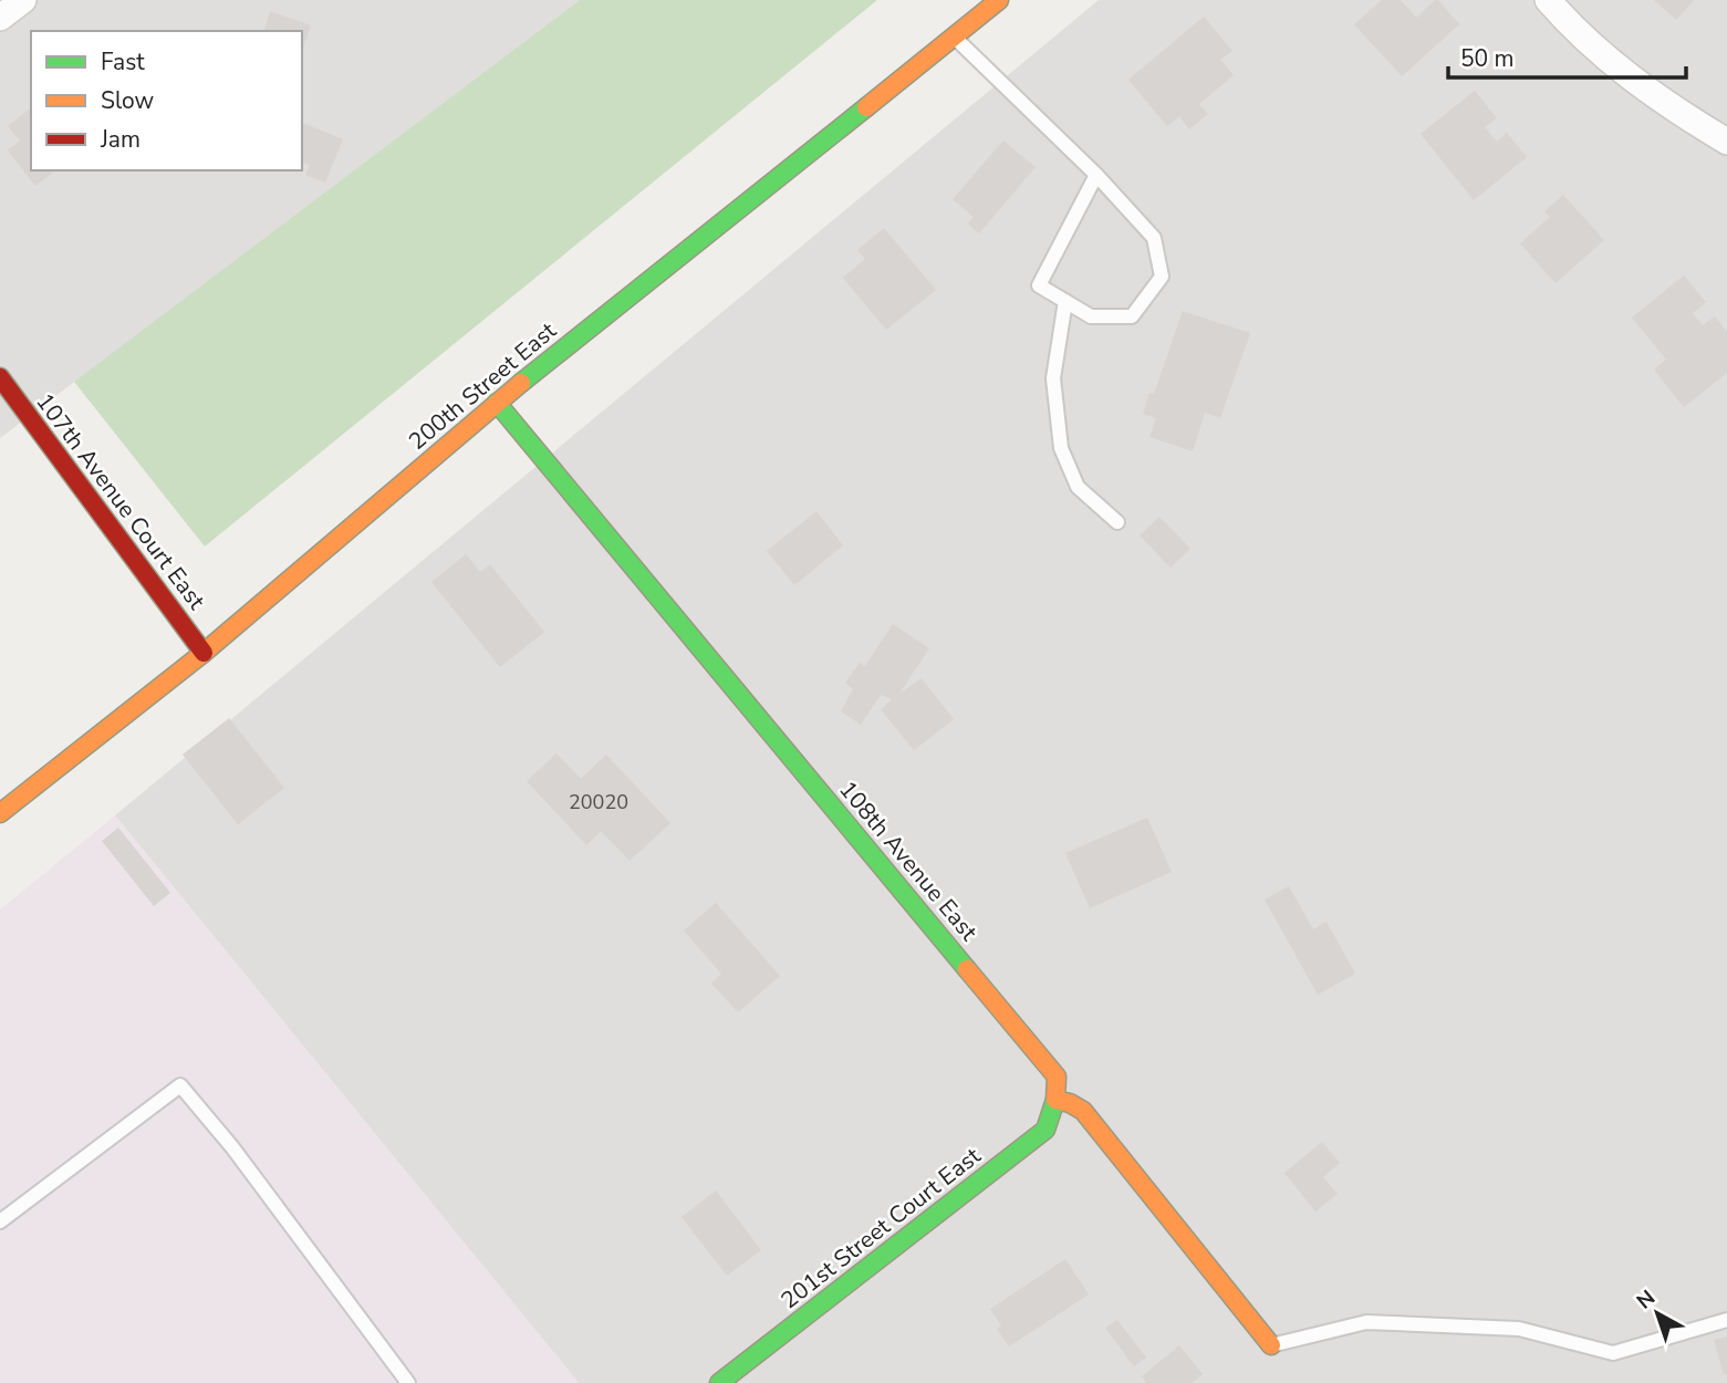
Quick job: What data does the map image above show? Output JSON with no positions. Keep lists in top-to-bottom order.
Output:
{
  "streets": {
    "street": [
      "200th Street East",
      "107th Avenue Court East",
      "108th Avenue East",
      "201st Street Court East"
    ]
  },
  "crossings": [
    ["200th Street East", "107th Avenue Court East"],
    ["200th Street East", "108th Avenue East"],
    ["108th Avenue East", "201st Street Court East"]
  ],
  "house_numbers": ["20020"],
  "legend": ["Fast", "Slow", "Jam"],
  "scale_bar": "50 m",
  "north": "top left"
}
